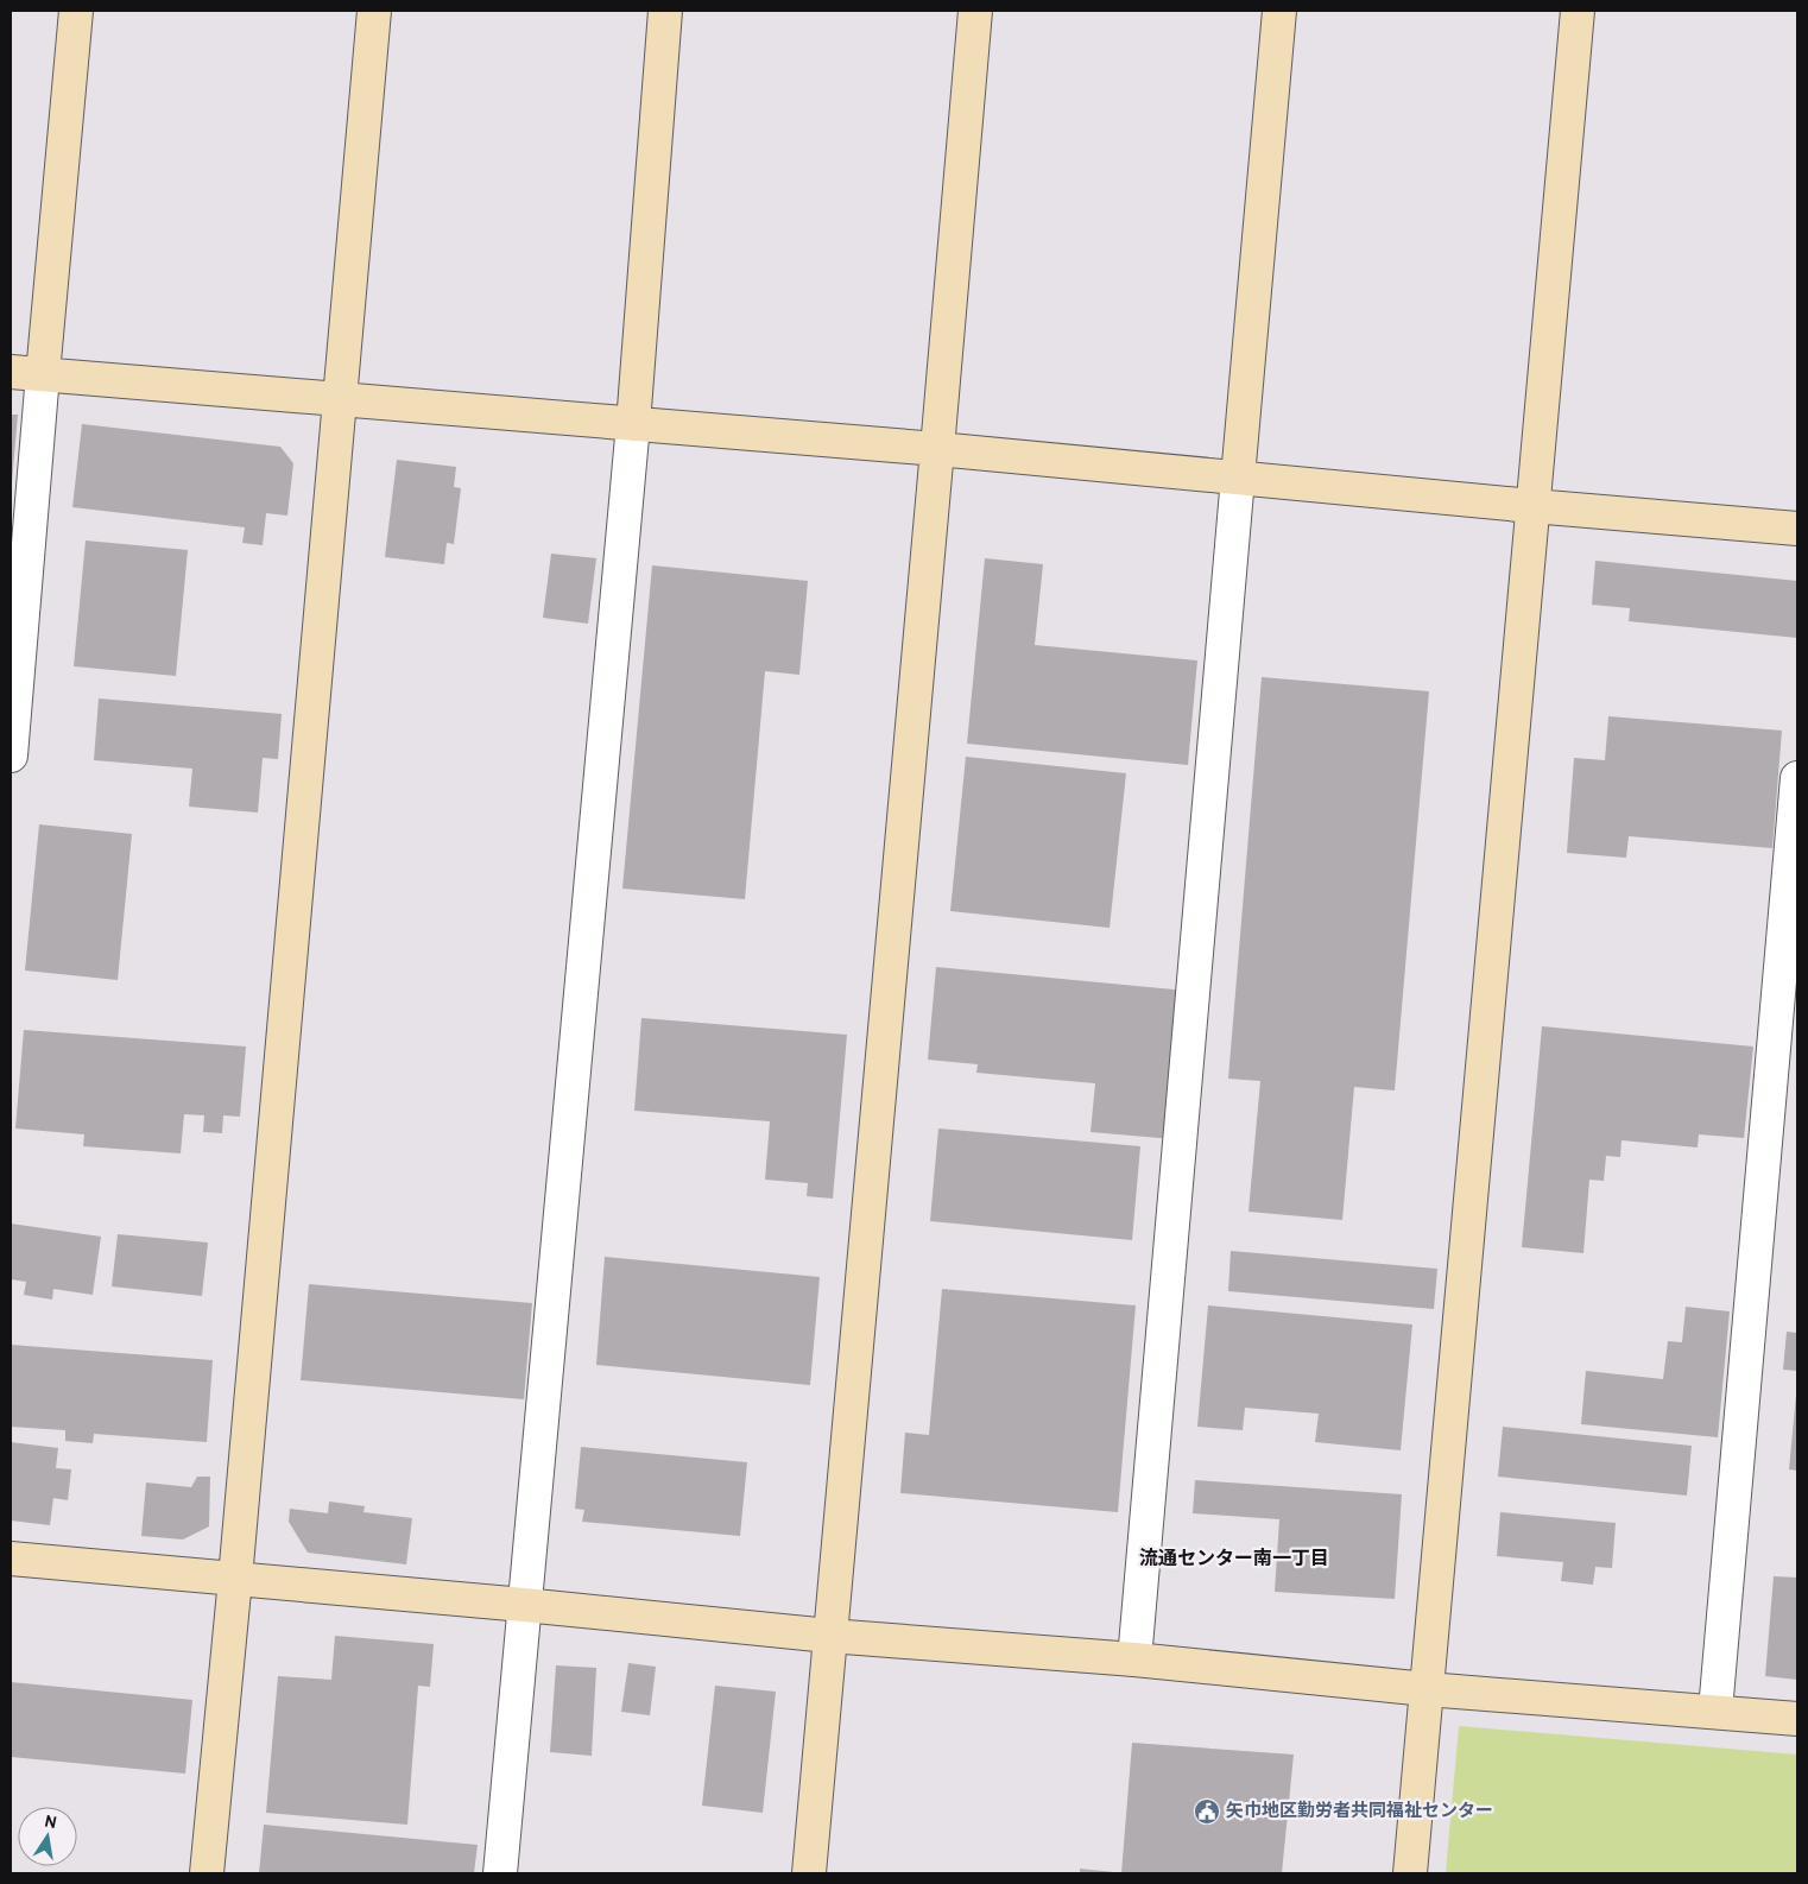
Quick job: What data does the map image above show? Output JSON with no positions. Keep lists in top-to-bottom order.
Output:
{
  "districts": ["流通センター南一丁目"],
  "places": {
    "public building": ["矢巾地区勤労者共同福祉センター"]
  },
  "north": "top"
}
